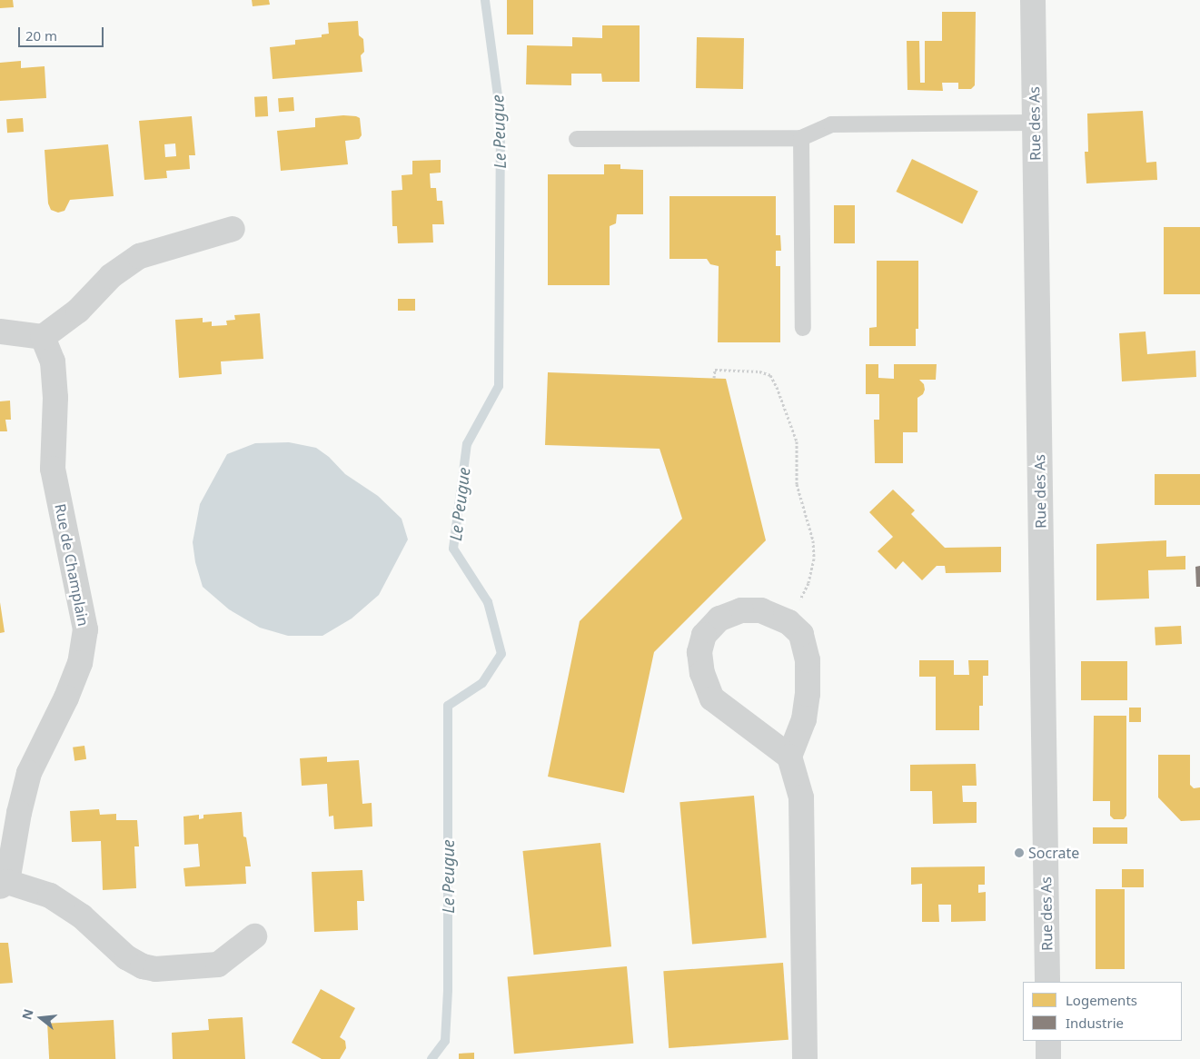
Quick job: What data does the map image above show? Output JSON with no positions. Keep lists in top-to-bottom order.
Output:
{
  "streets": {
    "street": ["Rue des As", "Rue de Champlain"]
  },
  "water": ["Le Peugue"],
  "places": ["Socrate"],
  "legend": ["Logements", "Industrie"],
  "scale_bar": "20 m",
  "north": "left"
}
